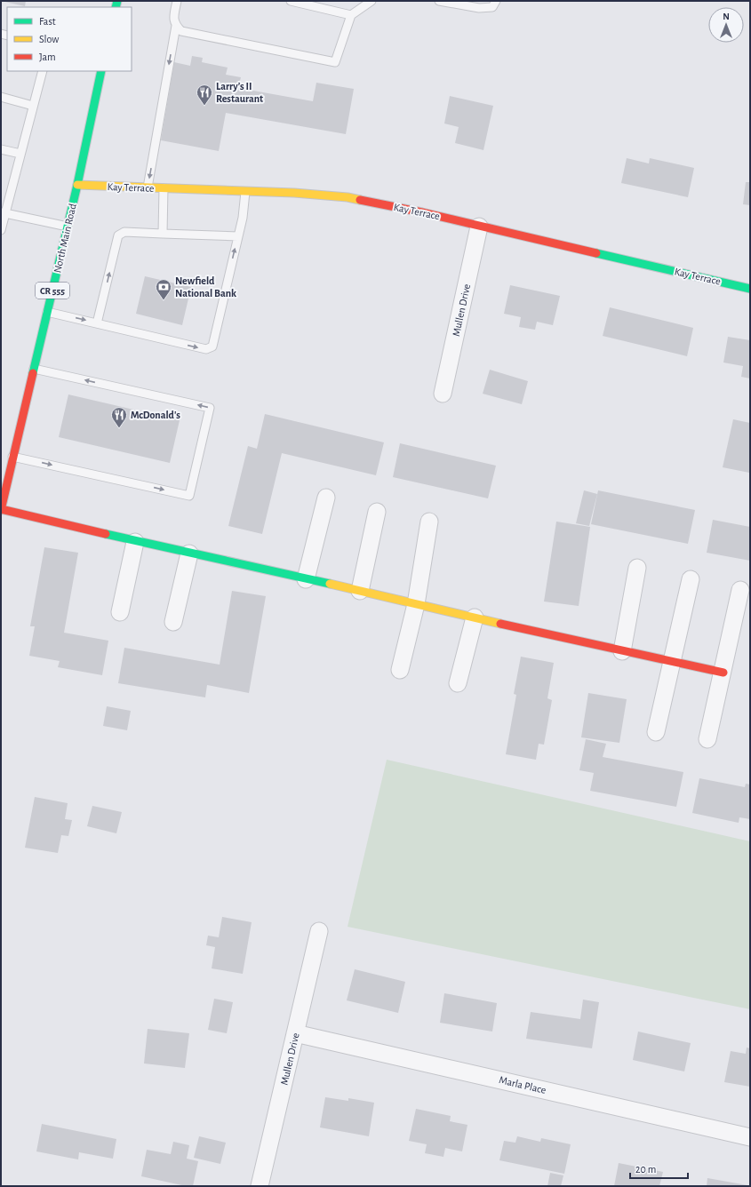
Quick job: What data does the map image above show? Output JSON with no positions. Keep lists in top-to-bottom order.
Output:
{
  "streets": {
    "street": [
      "Kay Terrace",
      "North Main Road",
      "CR 555",
      "Mullen Drive",
      "Marla Place"
    ]
  },
  "crossings": [
    ["Kay Terrace", "North Main Road"],
    ["Kay Terrace", "Mullen Drive"],
    ["Mullen Drive", "Marla Place"]
  ],
  "places": {
    "restaurant": ["Larry’s II Restaurant", "McDonald's"],
    "bank": ["Newfield National Bank"]
  },
  "legend": ["Fast", "Slow", "Jam"],
  "scale_bar": "20 m",
  "north": "top"
}
